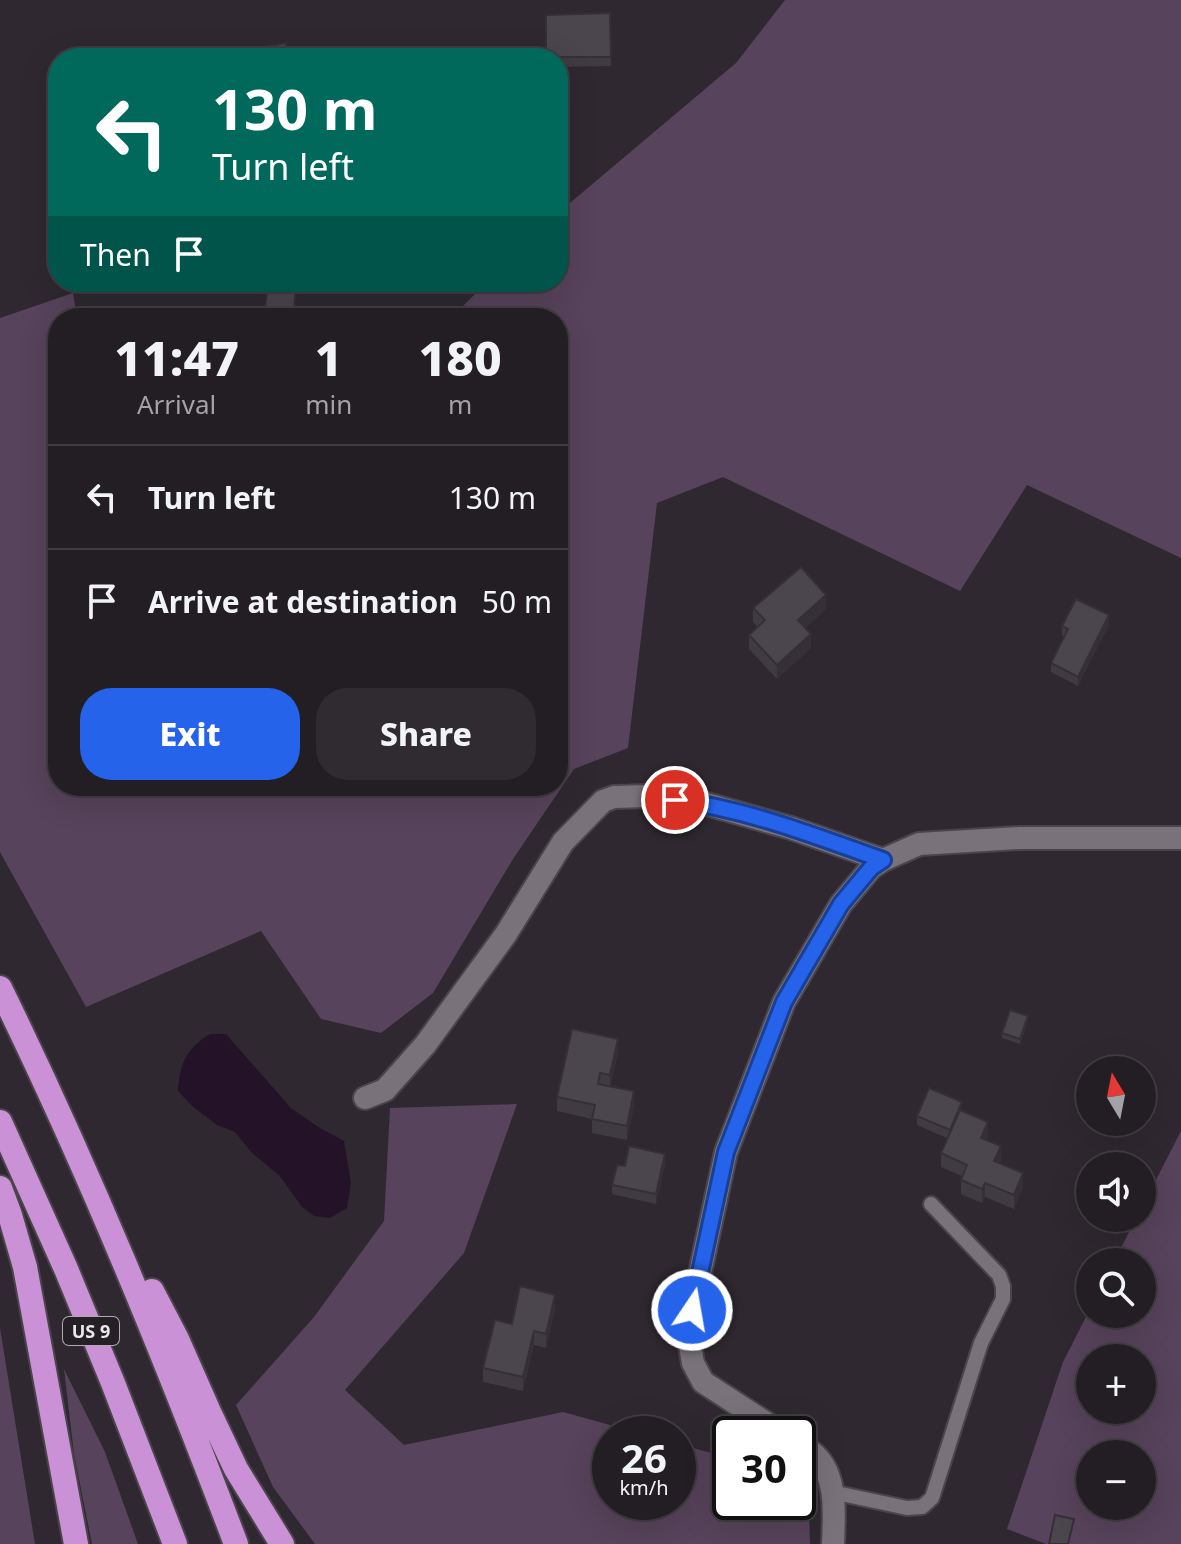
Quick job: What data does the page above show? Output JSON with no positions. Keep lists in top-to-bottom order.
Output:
{
  "streets": {
    "highway": ["US 9"]
  },
  "north": "top",
  "page": {
    "turn": ["130 m", "Turn left"],
    "then": "Then",
    "eta": [
      "11:47",
      "Arrival",
      "1",
      "min",
      "180",
      "m"
    ],
    "list": [
      {
        "name": "Turn left",
        "value": "130 m"
      },
      {
        "name": "Arrive at destination",
        "value": "50 m"
      }
    ],
    "buttons": ["Exit", "Share"],
    "map_buttons": ["+", "−"],
    "speed": "26 km/h",
    "limit": "30"
  }
}
